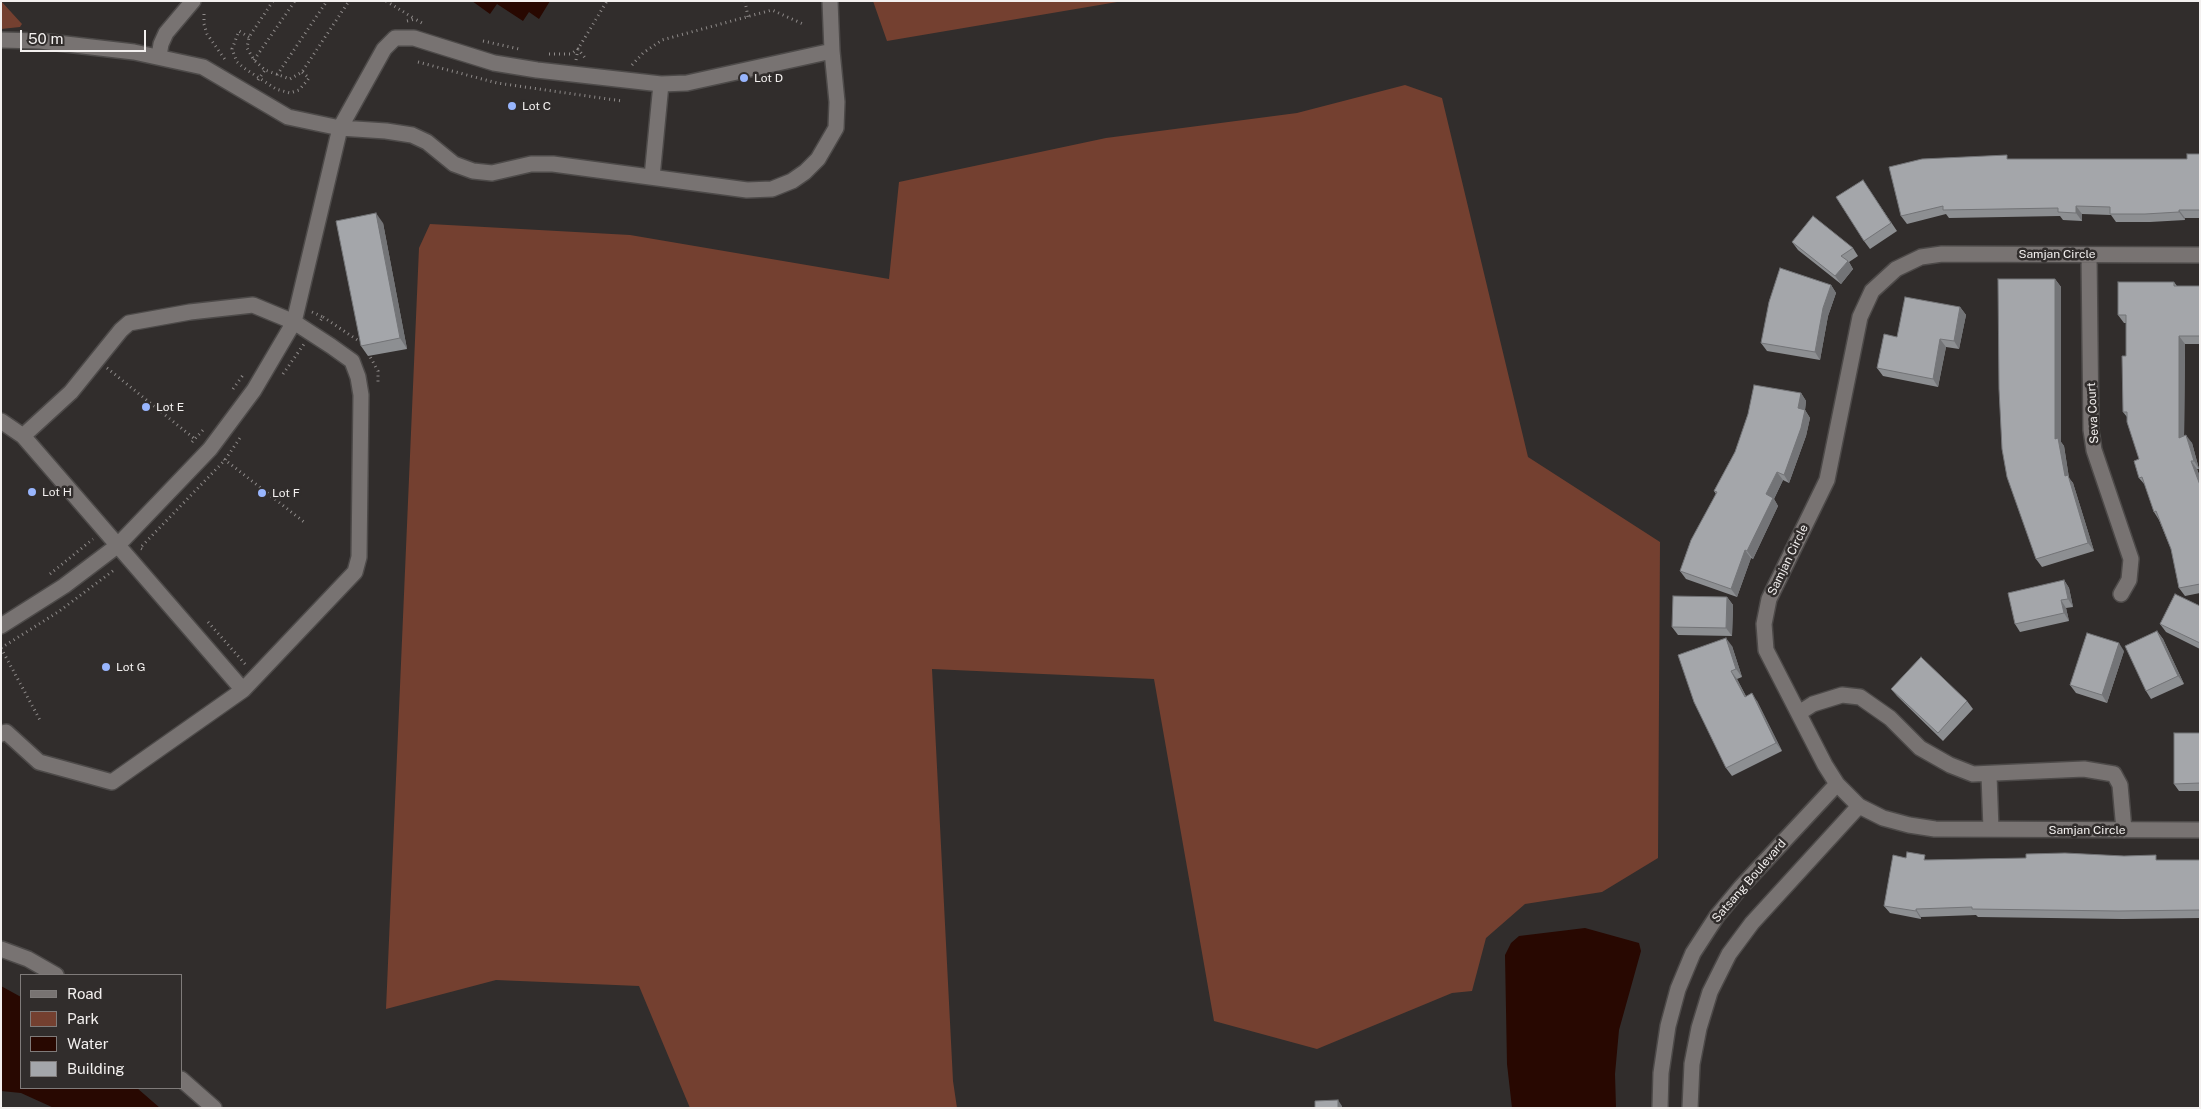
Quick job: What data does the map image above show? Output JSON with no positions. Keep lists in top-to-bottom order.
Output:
{
  "streets": {
    "street": ["Samjan Circle", "Seva Court", "Satsang Boulevard"]
  },
  "crossings": [
    ["Samjan Circle", "Seva Court"],
    ["Samjan Circle", "Satsang Boulevard"]
  ],
  "places": [
    "Lot D",
    "Lot C",
    "Lot E",
    "Lot H",
    "Lot F",
    "Lot G"
  ],
  "legend": [
    "Road",
    "Park",
    "Water",
    "Building"
  ],
  "scale_bar": "50 m"
}
